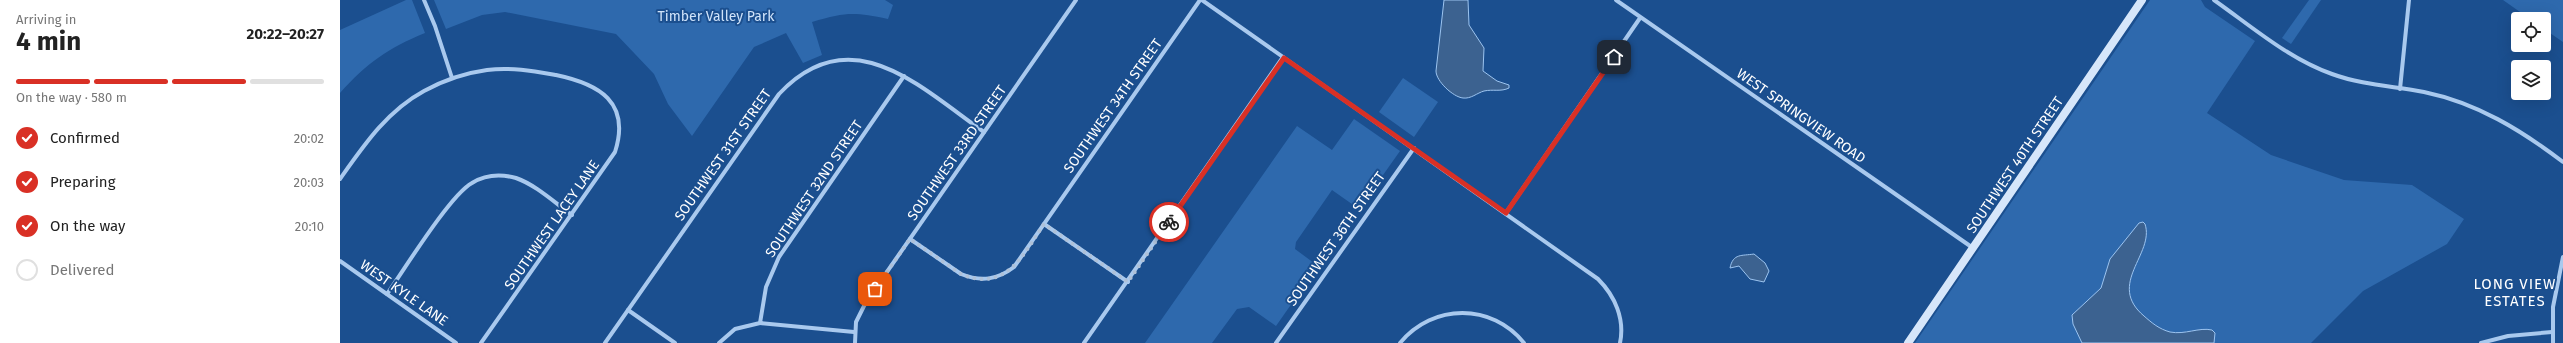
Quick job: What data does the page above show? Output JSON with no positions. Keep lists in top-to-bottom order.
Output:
{
  "streets": {
    "main road": ["SOUTHWEST 40TH STREET"],
    "street": [
      "SOUTHWEST 34TH STREET",
      "WEST SPRINGVIEW ROAD",
      "SOUTHWEST 33RD STREET",
      "SOUTHWEST 31ST STREET",
      "SOUTHWEST 32ND STREET",
      "SOUTHWEST LACEY LANE",
      "SOUTHWEST 36TH STREET",
      "WEST KYLE LANE"
    ]
  },
  "crossings": [
    ["SOUTHWEST 34TH STREET", "SOUTHWEST 33RD STREET"],
    ["WEST SPRINGVIEW ROAD", "SOUTHWEST 40TH STREET"],
    ["SOUTHWEST 33RD STREET", "SOUTHWEST 31ST STREET"],
    ["SOUTHWEST 31ST STREET", "SOUTHWEST 32ND STREET"]
  ],
  "districts": ["LONG VIEW ESTATES"],
  "parks": ["Timber Valley Park"],
  "page": {
    "heading": ["4 min", "Arriving in", "20:22–20:27"],
    "bar": "On the way · 580 m",
    "list": [
      ["Confirmed", "20:02"],
      ["Preparing", "20:03"],
      ["On the way", "20:10"],
      "Delivered"
    ]
  }
}
